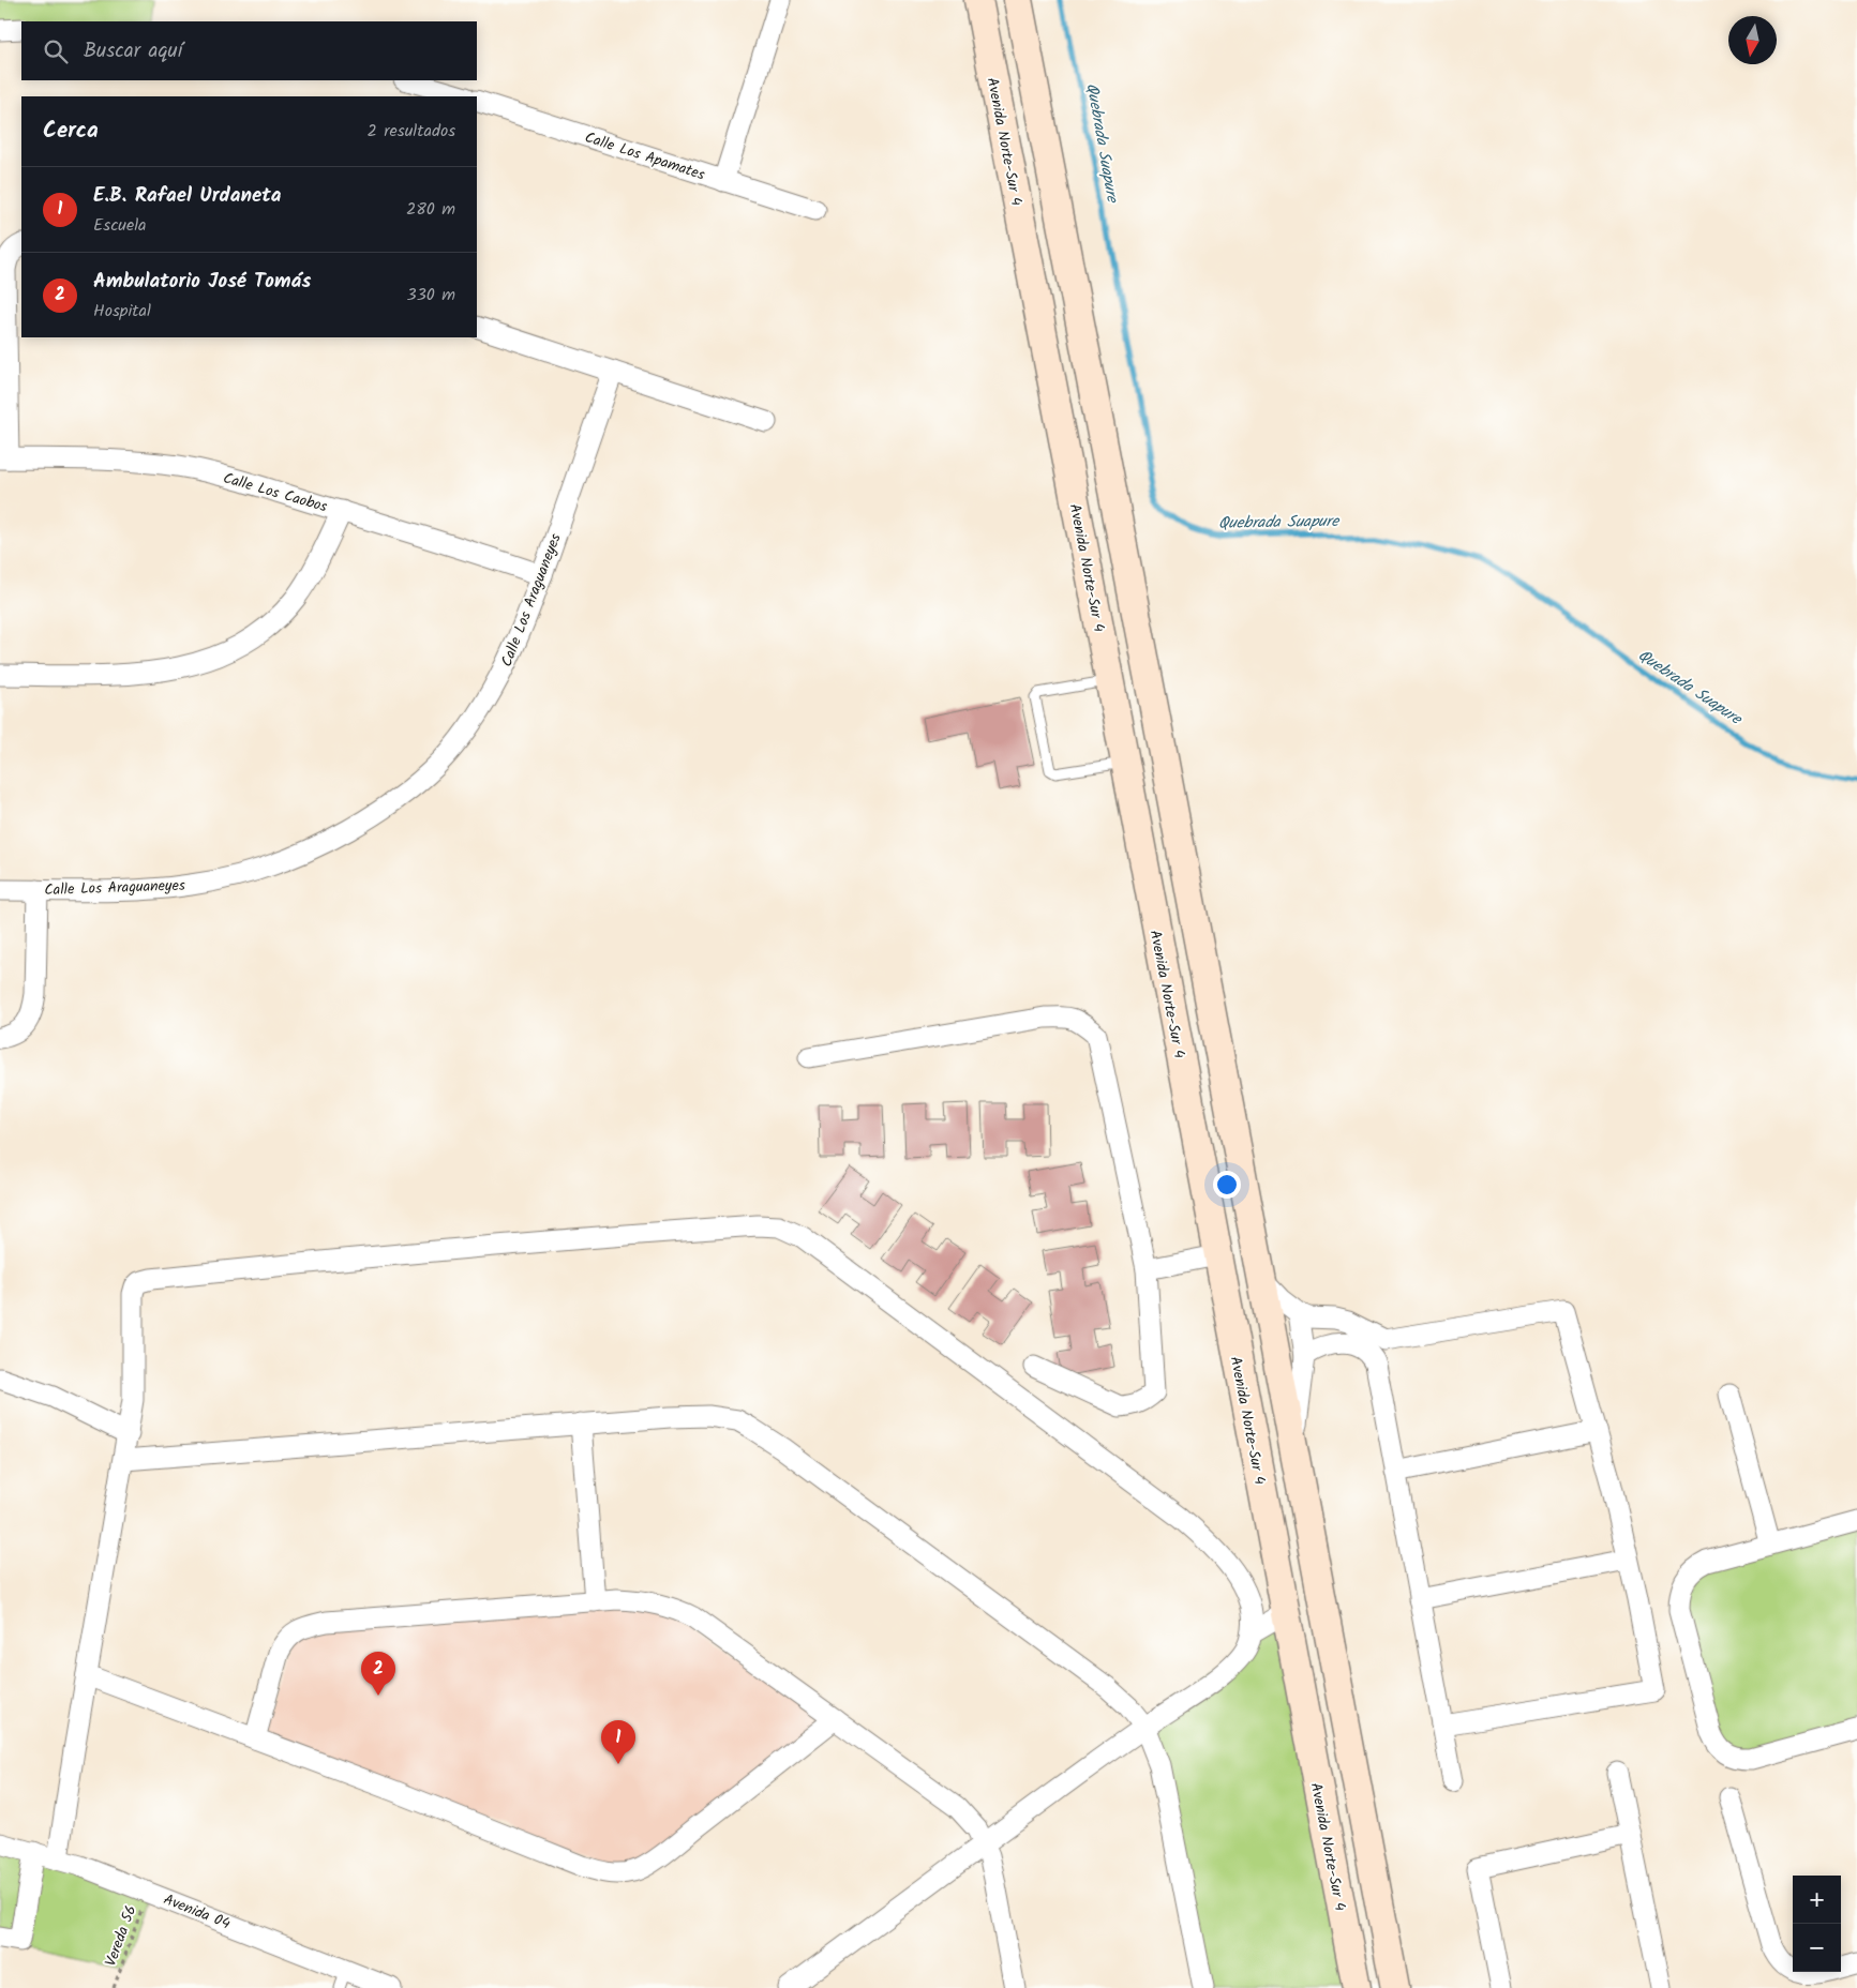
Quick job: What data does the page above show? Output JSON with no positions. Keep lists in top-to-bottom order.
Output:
{
  "streets": {
    "main road": ["Avenida Norte-Sur 4"],
    "street": [
      "Calle Los Apamates",
      "Calle Los Caobos",
      "Calle Los Araguaneyes",
      "Avenida 04"
    ],
    "path": ["Vereda 56"]
  },
  "crossings": [
    ["Calle Los Caobos", "Calle Los Araguaneyes"],
    ["Avenida 04", "Vereda 56"]
  ],
  "water": ["Quebrada Suapure"],
  "north": "bottom",
  "page": {
    "search": "Buscar aquí",
    "heading": ["Cerca", "2 resultados"],
    "list": [
      {
        "mark": "1",
        "name": "E.B. Rafael Urdaneta",
        "note": "Escuela",
        "value": "280 m"
      },
      {
        "mark": "2",
        "name": "Ambulatorio José Tomás",
        "note": "Hospital",
        "value": "330 m"
      }
    ],
    "pins": ["2", "1"],
    "map_buttons": ["+", "−"]
  }
}
